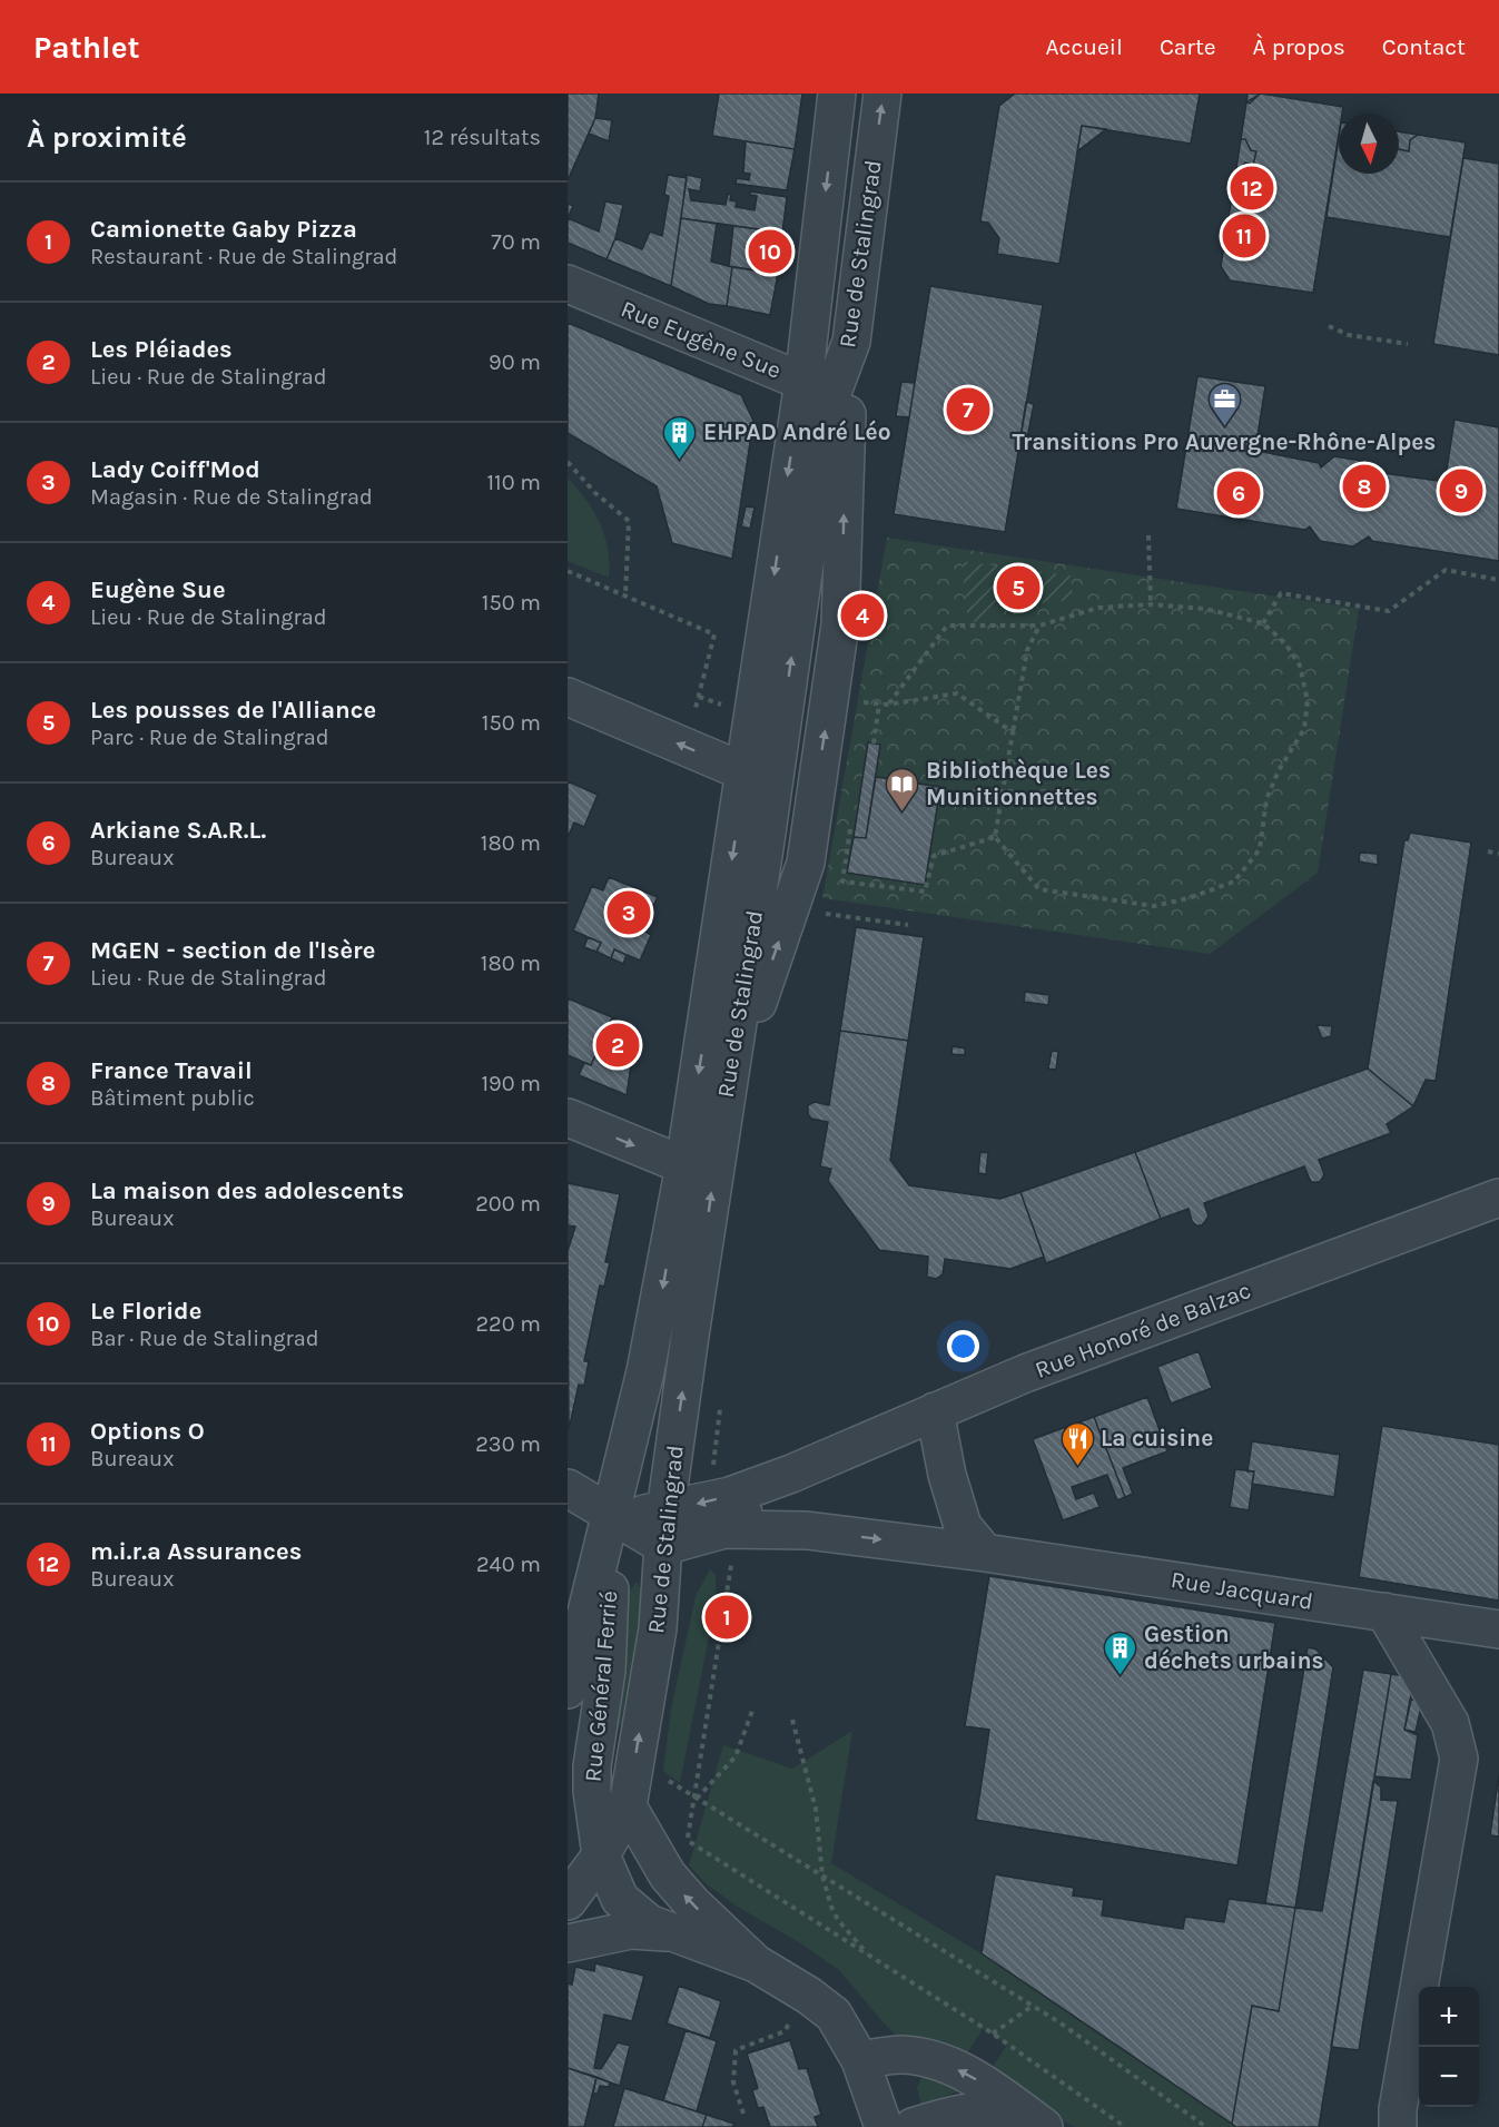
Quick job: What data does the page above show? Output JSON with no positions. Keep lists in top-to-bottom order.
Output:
{
  "streets": {
    "street": [
      "Rue de Stalingrad",
      "Rue Eugène Sue",
      "Rue Honoré de Balzac",
      "Rue Jacquard",
      "Rue Général Ferrié"
    ]
  },
  "crossings": [
    ["Rue de Stalingrad", "Rue Eugène Sue"],
    ["Rue de Stalingrad", "Rue Honoré de Balzac"],
    ["Rue de Stalingrad", "Rue Général Ferrié"],
    ["Rue Honoré de Balzac", "Rue Jacquard"]
  ],
  "places": {
    "office": ["Transitions Pro Auvergne-Rhône-Alpes"],
    "building": ["EHPAD André Léo", "Gestion déchets urbains"],
    "library": ["Bibliothèque Les Munitionnettes"],
    "restaurant": ["La cuisine"]
  },
  "north": "bottom",
  "page": {
    "header": "Pathlet",
    "nav": [
      "Accueil",
      "Carte",
      "À propos",
      "Contact"
    ],
    "heading": ["À proximité", "12 résultats"],
    "pins": [
      "12",
      "11",
      "10",
      "7",
      "8",
      "9",
      "6",
      "5",
      "4",
      "3",
      "2",
      "1"
    ],
    "list": [
      {
        "mark": "1",
        "name": "Camionette Gaby Pizza",
        "note": "Restaurant · Rue de Stalingrad",
        "value": "70 m"
      },
      {
        "mark": "2",
        "name": "Les Pléiades",
        "note": "Lieu · Rue de Stalingrad",
        "value": "90 m"
      },
      {
        "mark": "3",
        "name": "Lady Coiff'Mod",
        "note": "Magasin · Rue de Stalingrad",
        "value": "110 m"
      },
      {
        "mark": "4",
        "name": "Eugène Sue",
        "note": "Lieu · Rue de Stalingrad",
        "value": "150 m"
      },
      {
        "mark": "5",
        "name": "Les pousses de l'Alliance",
        "note": "Parc · Rue de Stalingrad",
        "value": "150 m"
      },
      {
        "mark": "6",
        "name": "Arkiane S.A.R.L.",
        "note": "Bureaux",
        "value": "180 m"
      },
      {
        "mark": "7",
        "name": "MGEN - section de l'Isère",
        "note": "Lieu · Rue de Stalingrad",
        "value": "180 m"
      },
      {
        "mark": "8",
        "name": "France Travail",
        "note": "Bâtiment public",
        "value": "190 m"
      },
      {
        "mark": "9",
        "name": "La maison des adolescents",
        "note": "Bureaux",
        "value": "200 m"
      },
      {
        "mark": "10",
        "name": "Le Floride",
        "note": "Bar · Rue de Stalingrad",
        "value": "220 m"
      },
      {
        "mark": "11",
        "name": "Options O",
        "note": "Bureaux",
        "value": "230 m"
      },
      {
        "mark": "12",
        "name": "m.i.r.a Assurances",
        "note": "Bureaux",
        "value": "240 m"
      }
    ],
    "map_buttons": ["+", "−"]
  }
}
